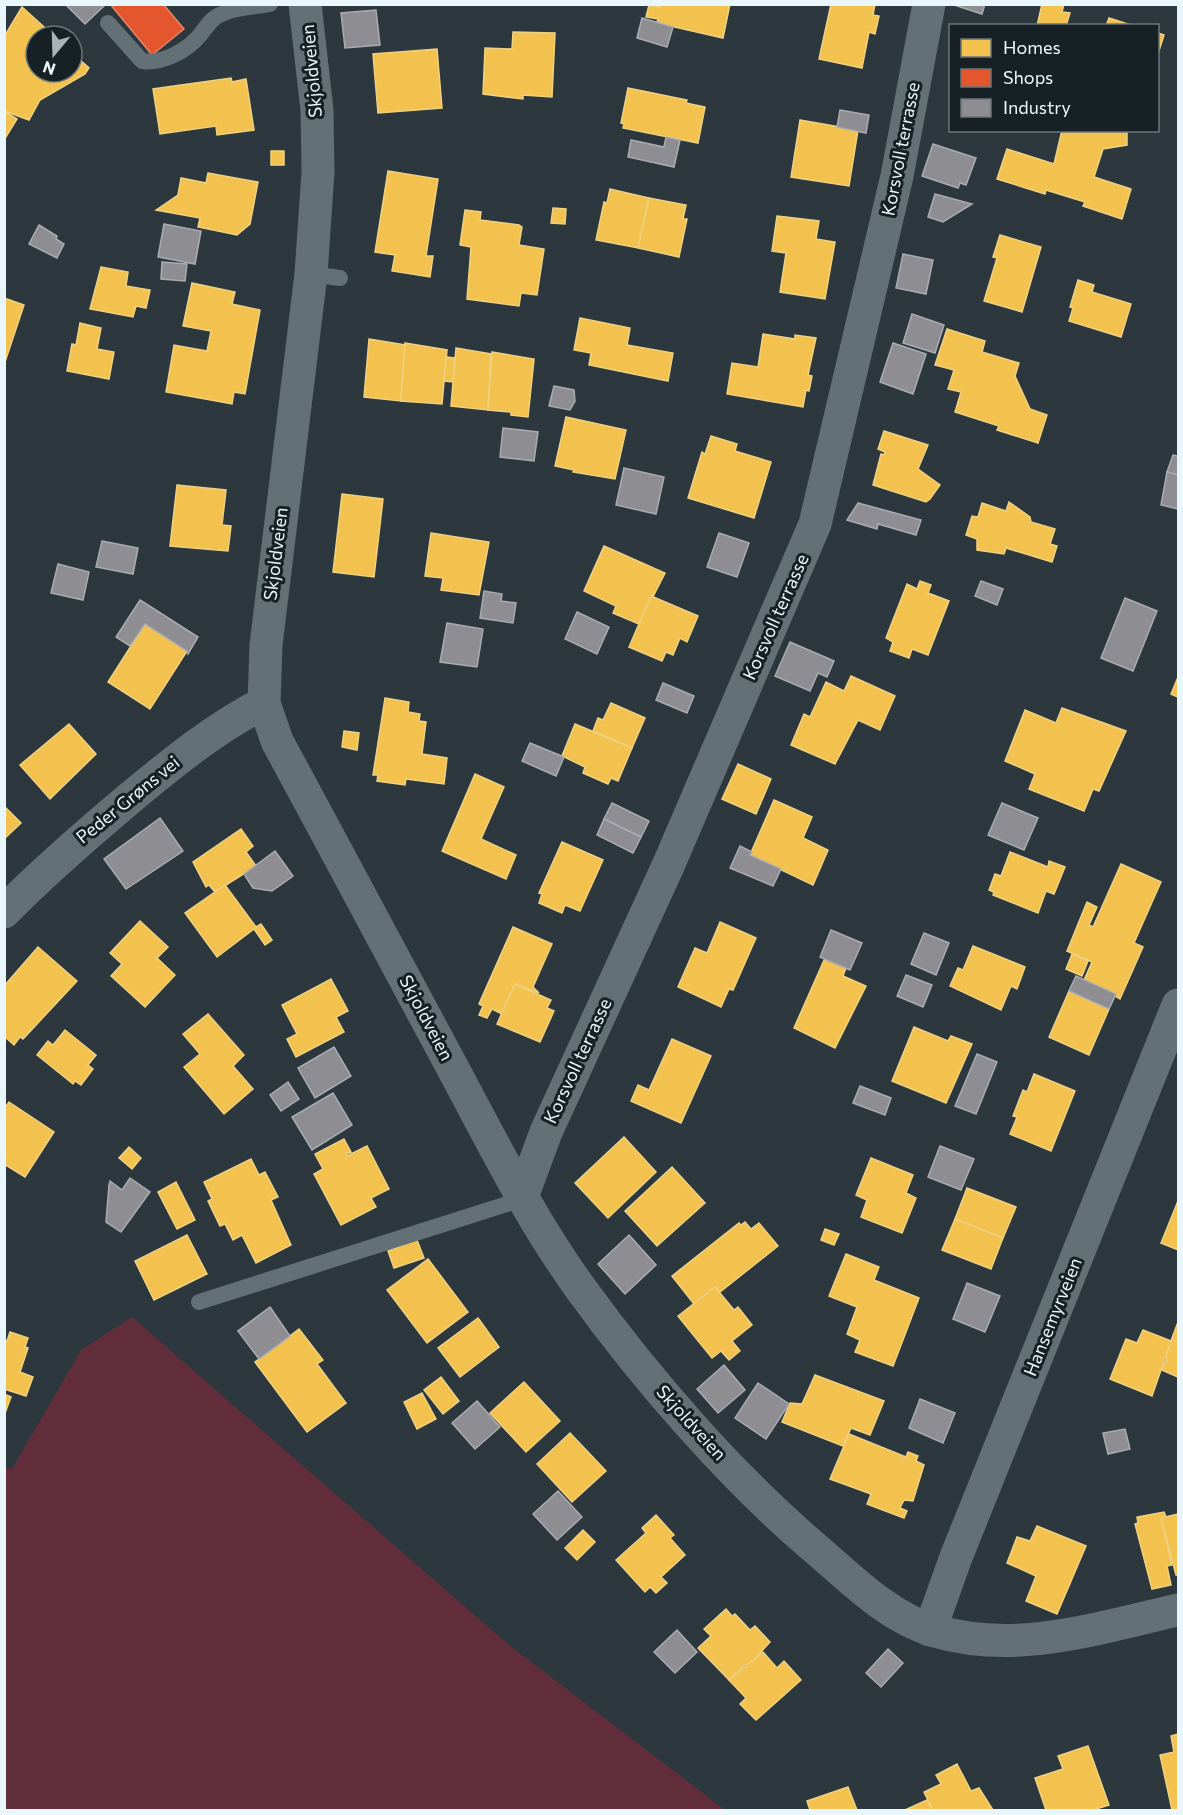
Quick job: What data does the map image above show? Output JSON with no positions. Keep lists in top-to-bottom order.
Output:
{
  "streets": {
    "street": [
      "Skjoldveien",
      "Korsvoll terrasse",
      "Peder Grøns vei",
      "Hansemyrveien"
    ]
  },
  "crossings": [
    ["Skjoldveien", "Korsvoll terrasse"],
    ["Skjoldveien", "Peder Grøns vei"],
    ["Skjoldveien", "Hansemyrveien"]
  ],
  "legend": ["Homes", "Shops", "Industry"],
  "north": "bottom"
}
